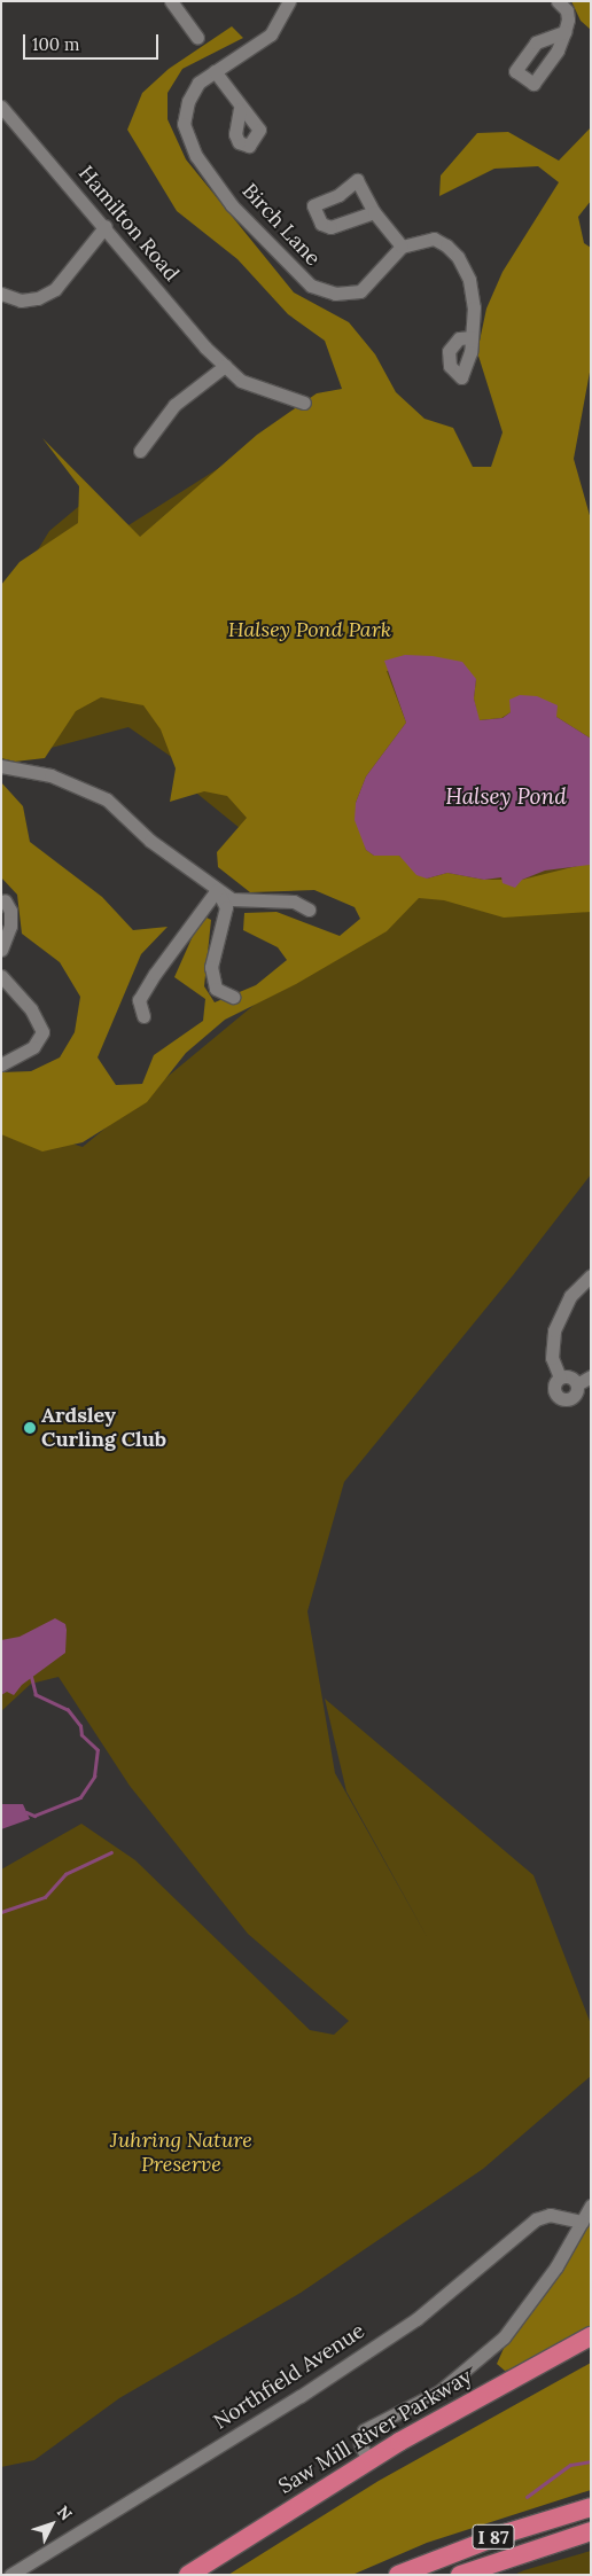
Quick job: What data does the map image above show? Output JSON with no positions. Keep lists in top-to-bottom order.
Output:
{
  "streets": {
    "highway": ["Saw Mill River Parkway", "I 87"],
    "street": ["Hamilton Road", "Birch Lane", "Northfield Avenue"]
  },
  "water": ["Halsey Pond"],
  "parks": ["Halsey Pond Park", "Juhring Nature Preserve"],
  "places": ["Ardsley Curling Club"],
  "scale_bar": "100 m",
  "north": "top right"
}
